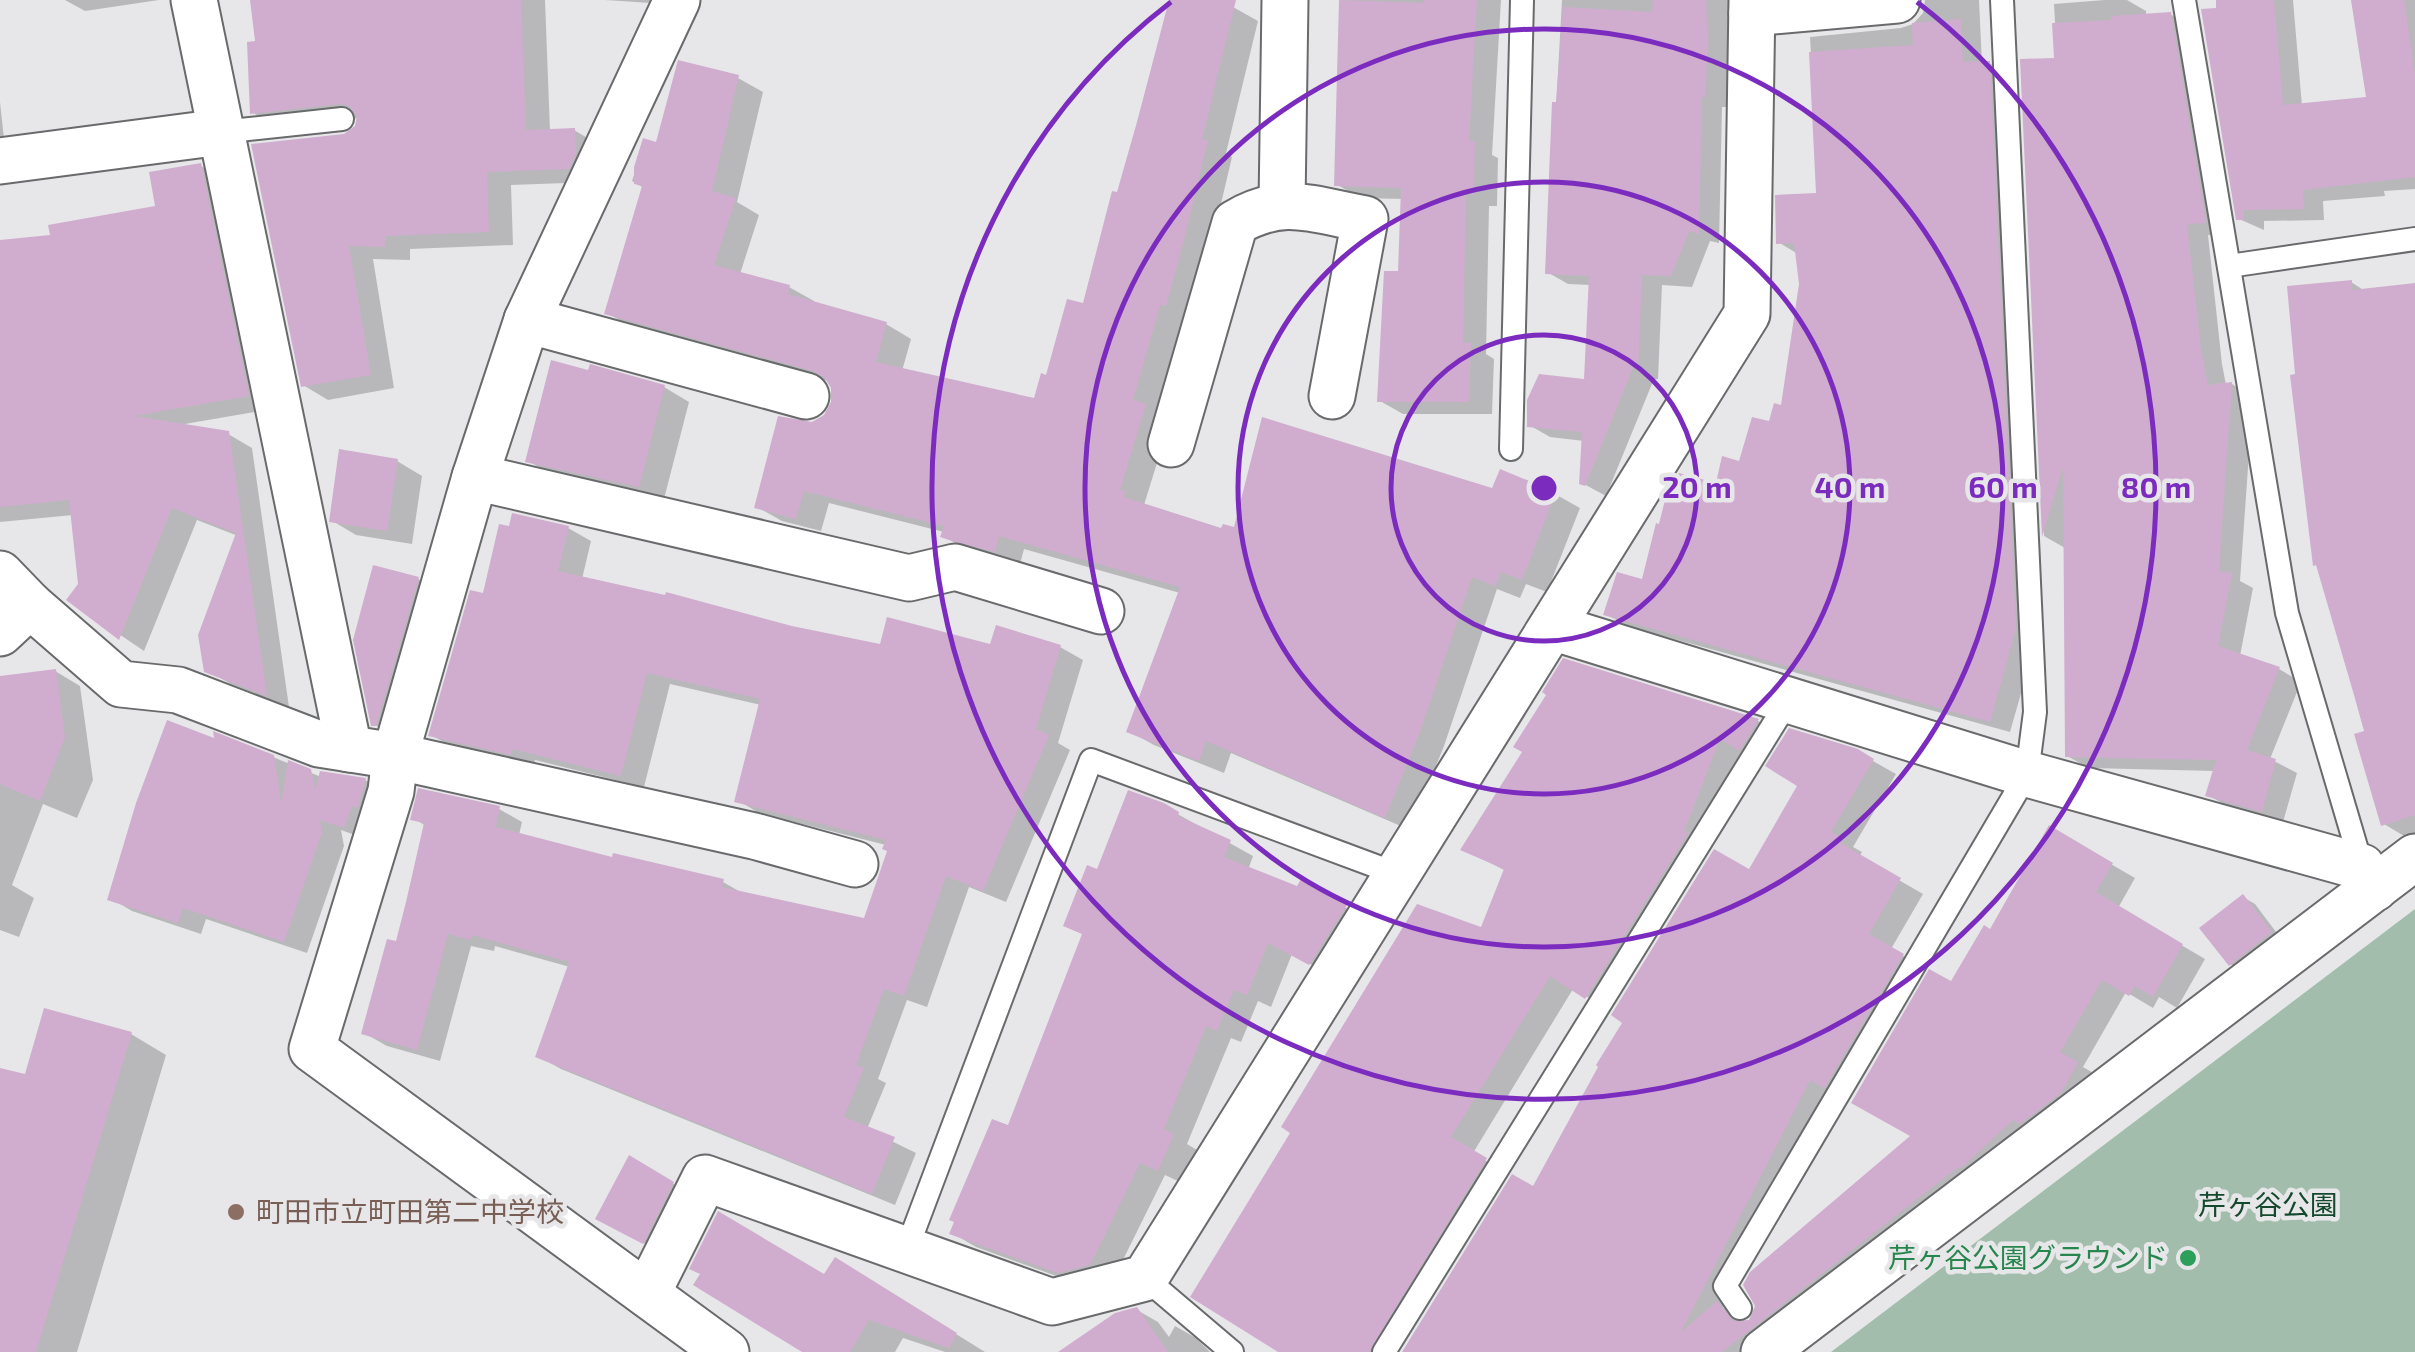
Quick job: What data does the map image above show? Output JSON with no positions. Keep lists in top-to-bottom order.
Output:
{
  "parks": ["芹ヶ谷公園"],
  "places": ["町田市立町田第二中学校", "芹ヶ谷公園グラウンド"],
  "rings": [
    "20 m",
    "40 m",
    "60 m",
    "80 m"
  ]
}
